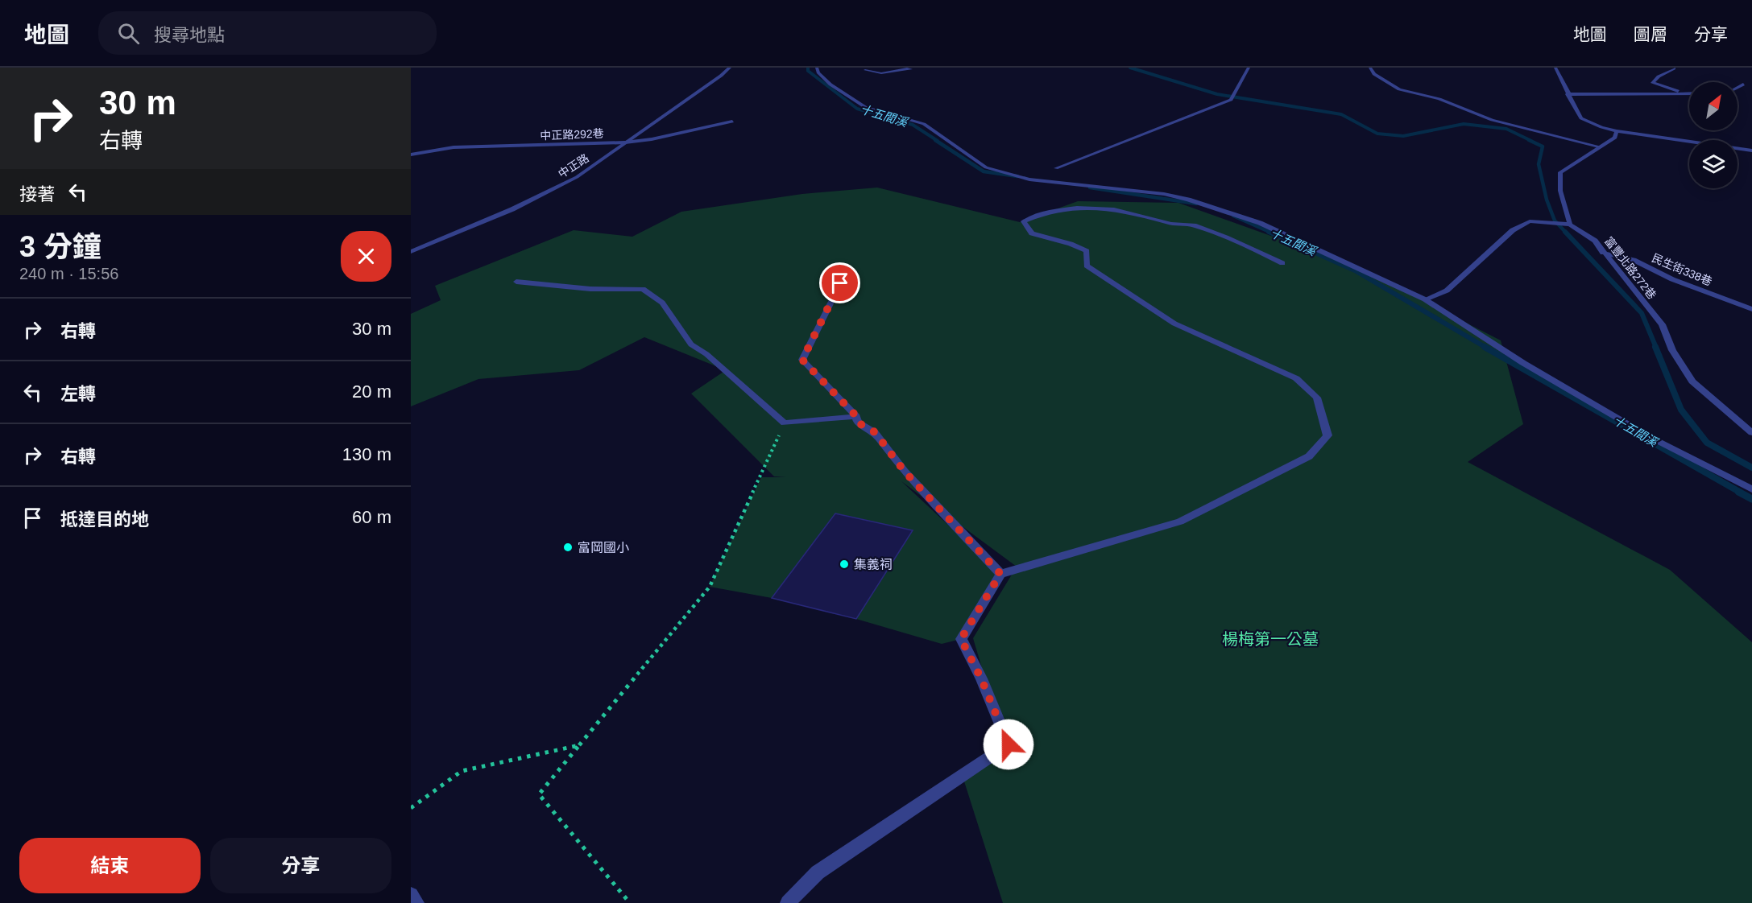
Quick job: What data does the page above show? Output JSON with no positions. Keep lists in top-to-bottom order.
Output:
{
  "streets": {
    "street": [
      "中正路292巷",
      "中正路",
      "富豐北路272巷",
      "民生街338巷"
    ]
  },
  "crossings": [
    ["中正路292巷", "中正路"],
    ["富豐北路272巷", "民生街338巷"]
  ],
  "water": ["十五間溪"],
  "parks": ["楊梅第一公墓"],
  "places": ["富岡國小", "集義祠"],
  "north": "top right",
  "page": {
    "header": "地圖",
    "search": "搜尋地點",
    "nav": ["地圖", "圖層", "分享"],
    "turn": ["30 m", "右轉"],
    "then": "接著",
    "heading": ["3 分鐘", "240 m · 15:56"],
    "list": [
      {
        "name": "右轉",
        "value": "30 m"
      },
      {
        "name": "左轉",
        "value": "20 m"
      },
      {
        "name": "右轉",
        "value": "130 m"
      },
      {
        "name": "抵達目的地",
        "value": "60 m"
      }
    ],
    "buttons": ["結束", "分享"]
  }
}
